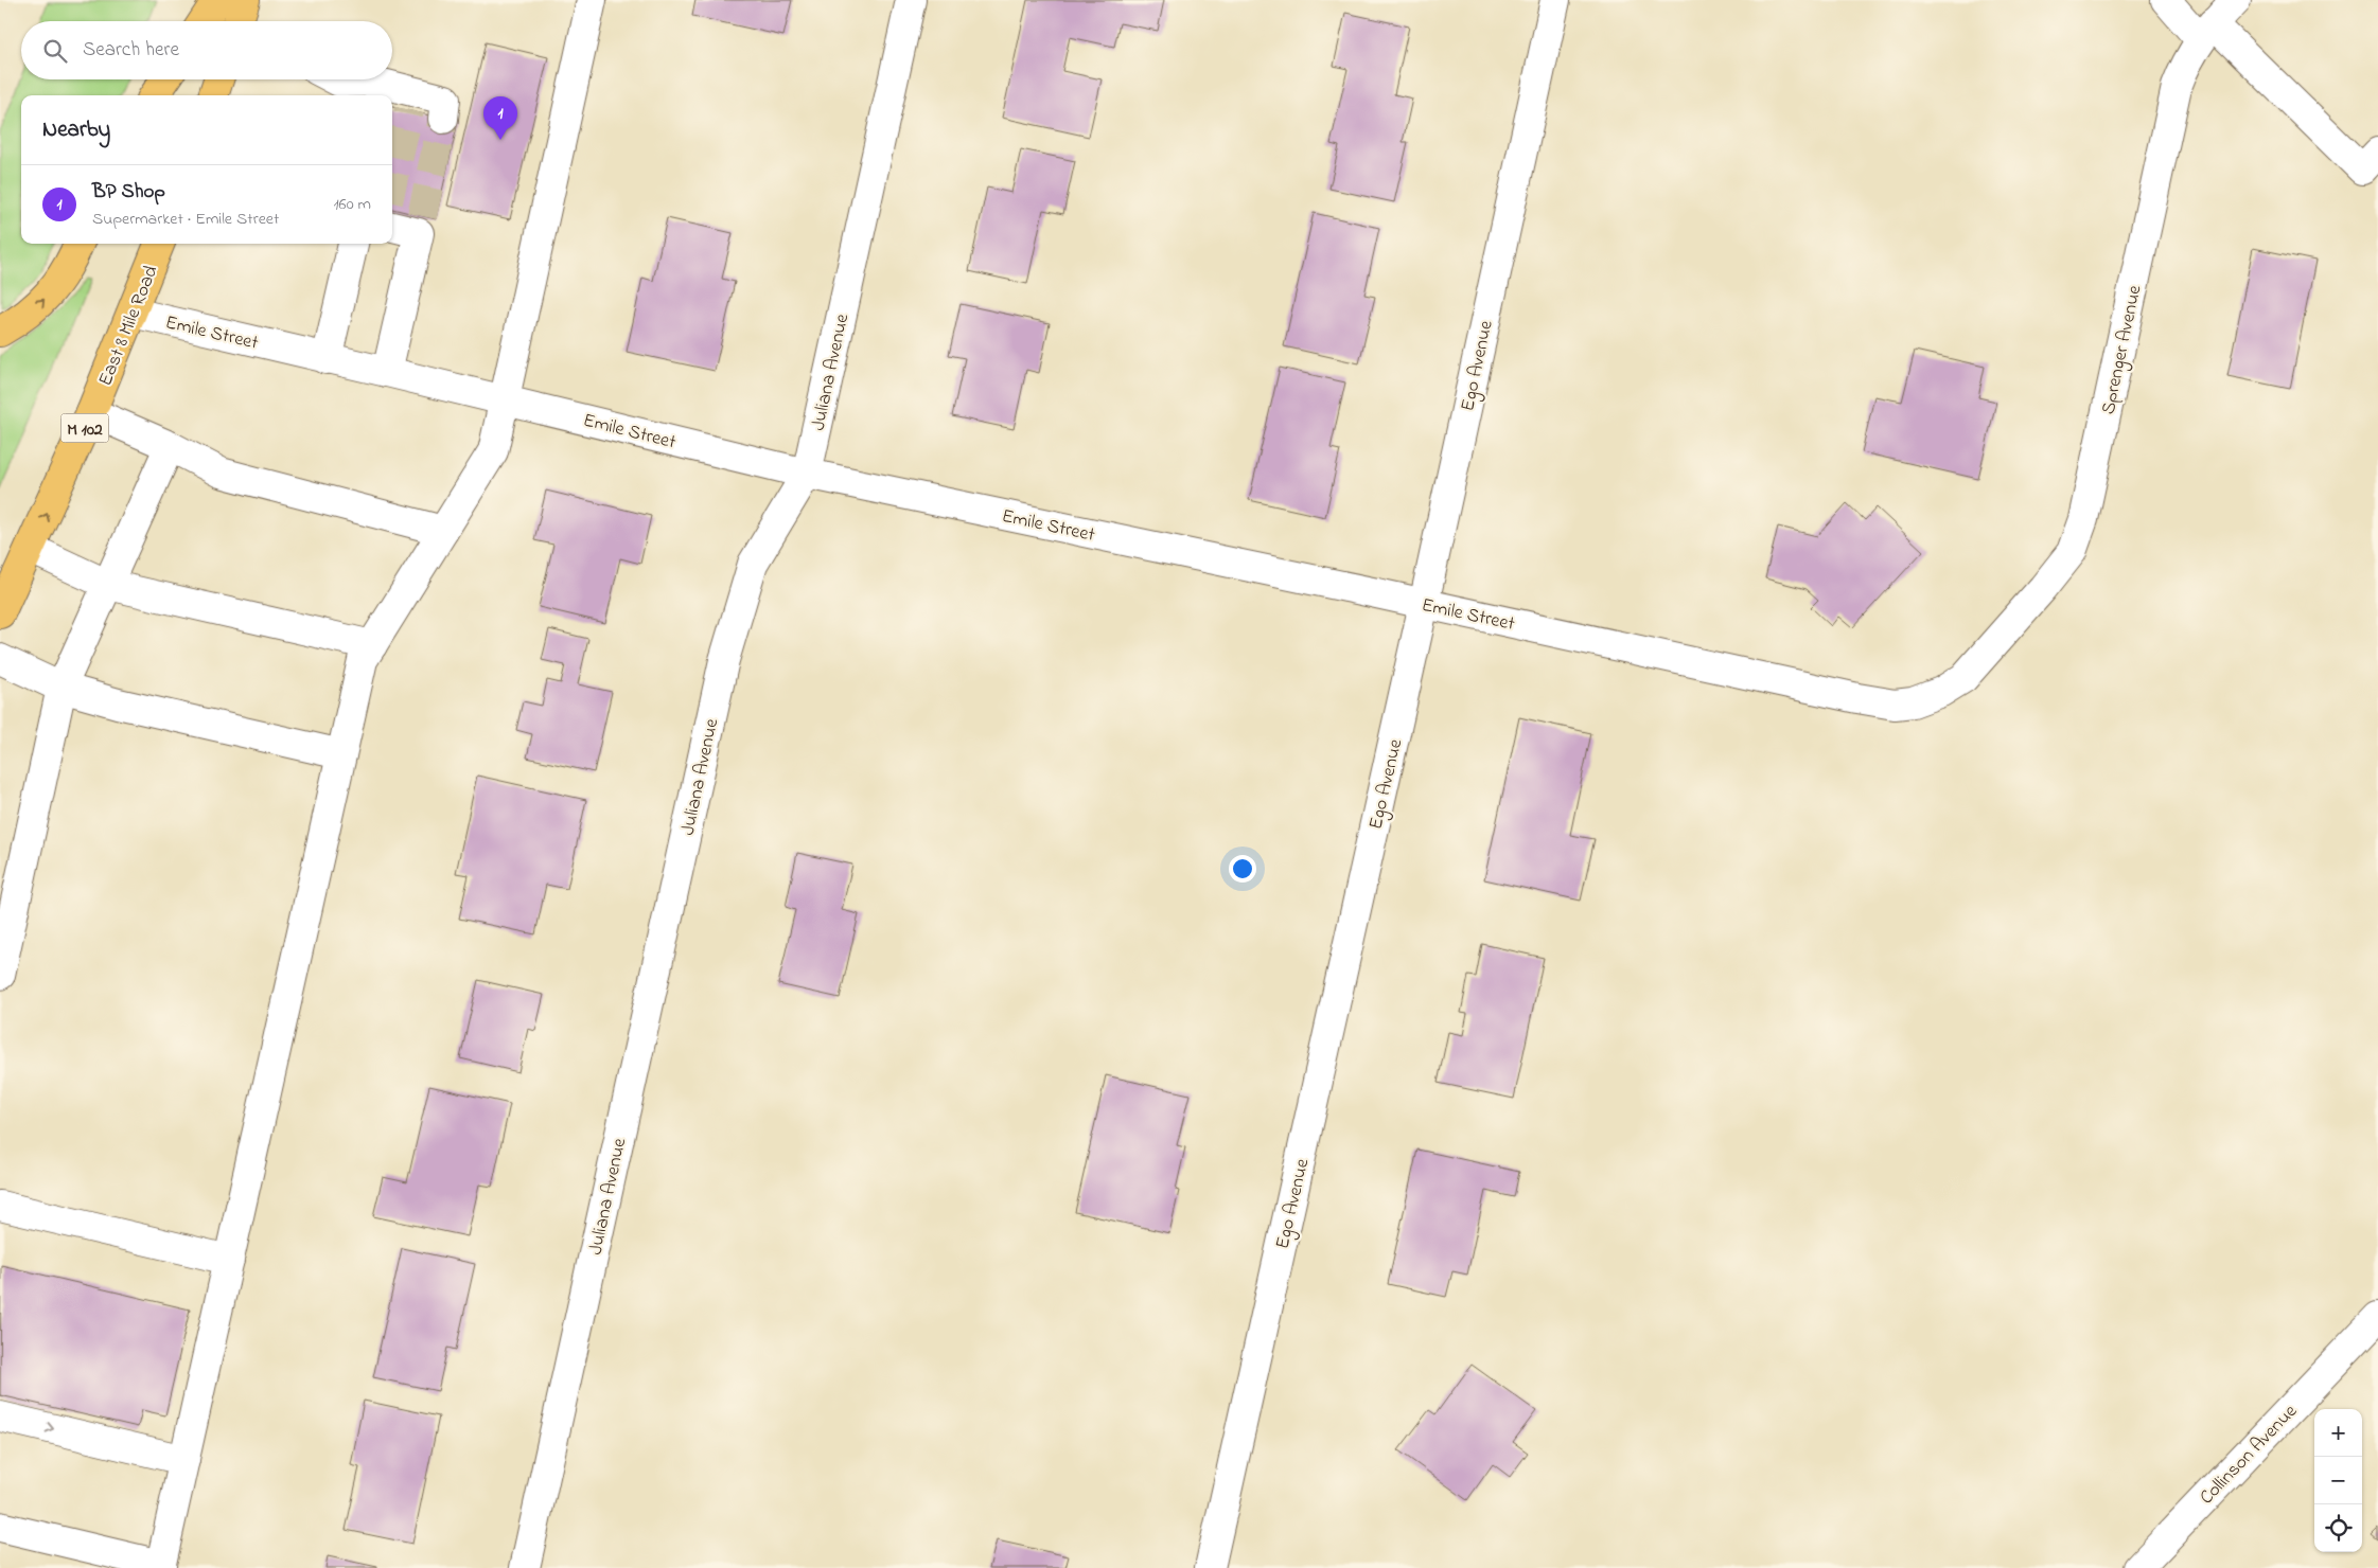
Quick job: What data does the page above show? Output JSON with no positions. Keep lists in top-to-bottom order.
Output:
{
  "streets": {
    "highway": ["East 8 Mile Road", "M 102"],
    "street": [
      "Emile Street",
      "Sprenger Avenue",
      "Ego Avenue",
      "Juliana Avenue",
      "Collinson Avenue"
    ]
  },
  "crossings": [
    ["East 8 Mile Road", "Emile Street"],
    ["Emile Street", "Sprenger Avenue"],
    ["Emile Street", "Ego Avenue"],
    ["Emile Street", "Juliana Avenue"]
  ],
  "one_way": ["East 8 Mile Road"],
  "page": {
    "search": "Search here",
    "heading": "Nearby",
    "pins": "1",
    "list": [
      {
        "mark": "1",
        "name": "BP Shop",
        "note": "Supermarket · Emile Street",
        "value": "160 m"
      }
    ],
    "map_buttons": ["+", "−"]
  }
}
